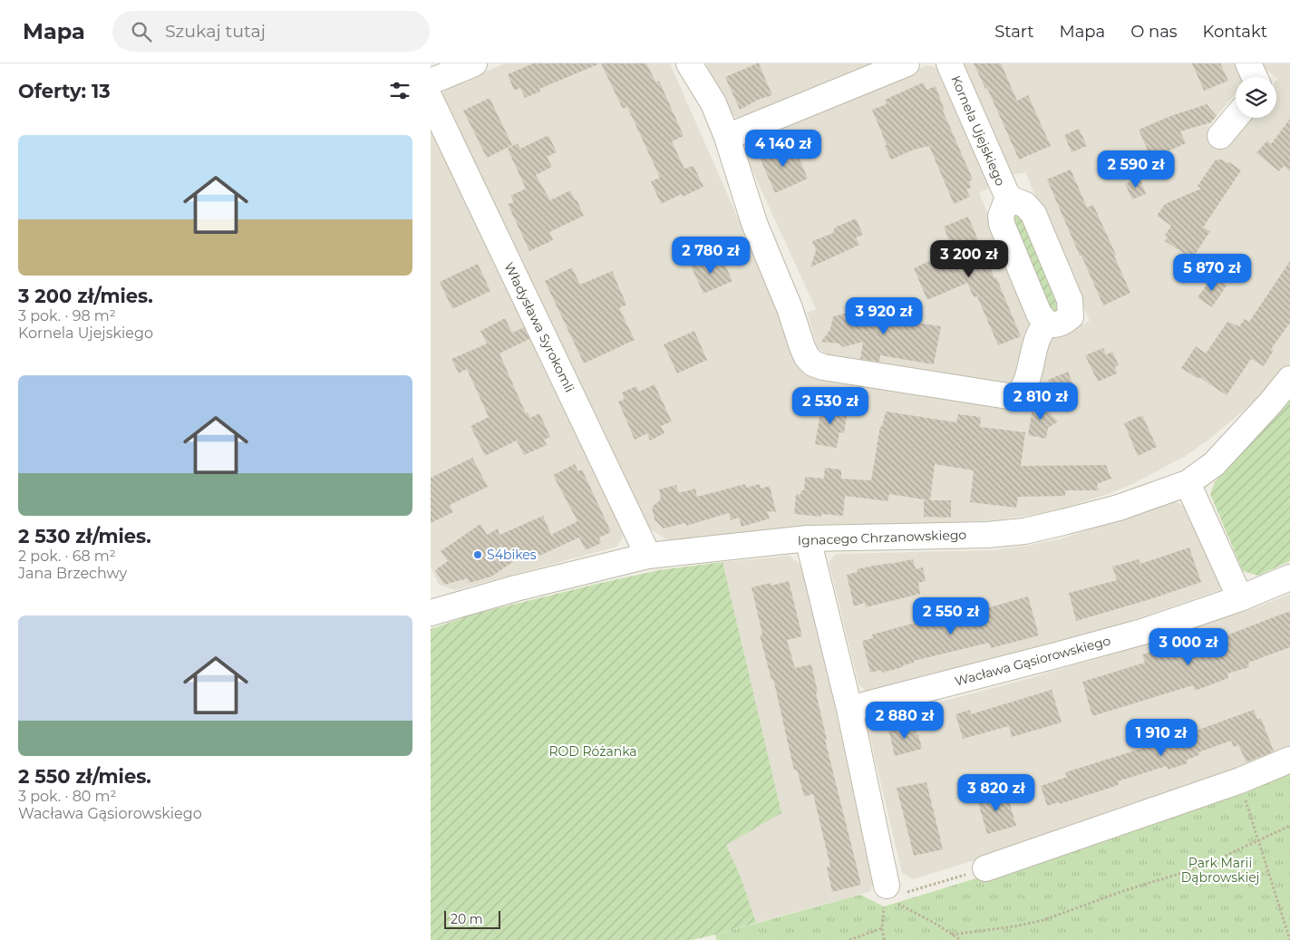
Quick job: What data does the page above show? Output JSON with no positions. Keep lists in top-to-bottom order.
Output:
{
  "streets": {
    "street": [
      "Kornela Ujejskiego",
      "Władysława Syrokomli",
      "Ignacego Chrzanowskiego",
      "Wacława Gąsiorowskiego"
    ]
  },
  "crossings": [
    ["Władysława Syrokomli", "Ignacego Chrzanowskiego"]
  ],
  "parks": ["ROD Różanka", "Park Marii Dąbrowskiej"],
  "places": ["S4bikes"],
  "scale_bar": "20 m",
  "page": {
    "header": "Mapa",
    "search": "Szukaj tutaj",
    "nav": [
      "Start",
      "Mapa",
      "O nas",
      "Kontakt"
    ],
    "heading": "Oferty: 13",
    "list": [
      {
        "name": "3 200 zł/mies.",
        "note": "3 pok. · 98 m² · Kornela Ujejskiego"
      },
      {
        "name": "2 530 zł/mies.",
        "note": "2 pok. · 68 m² · Jana Brzechwy"
      },
      {
        "name": "2 550 zł/mies.",
        "note": "3 pok. · 80 m² · Wacława Gąsiorowskiego"
      }
    ],
    "price": [
      "4 140 zł",
      "2 590 zł",
      "2 780 zł",
      "3 200 zł",
      "5 870 zł",
      "3 920 zł",
      "2 810 zł",
      "2 530 zł",
      "2 550 zł",
      "3 000 zł",
      "2 880 zł",
      "1 910 zł",
      "3 820 zł"
    ],
    "scale": "20 m"
  }
}
